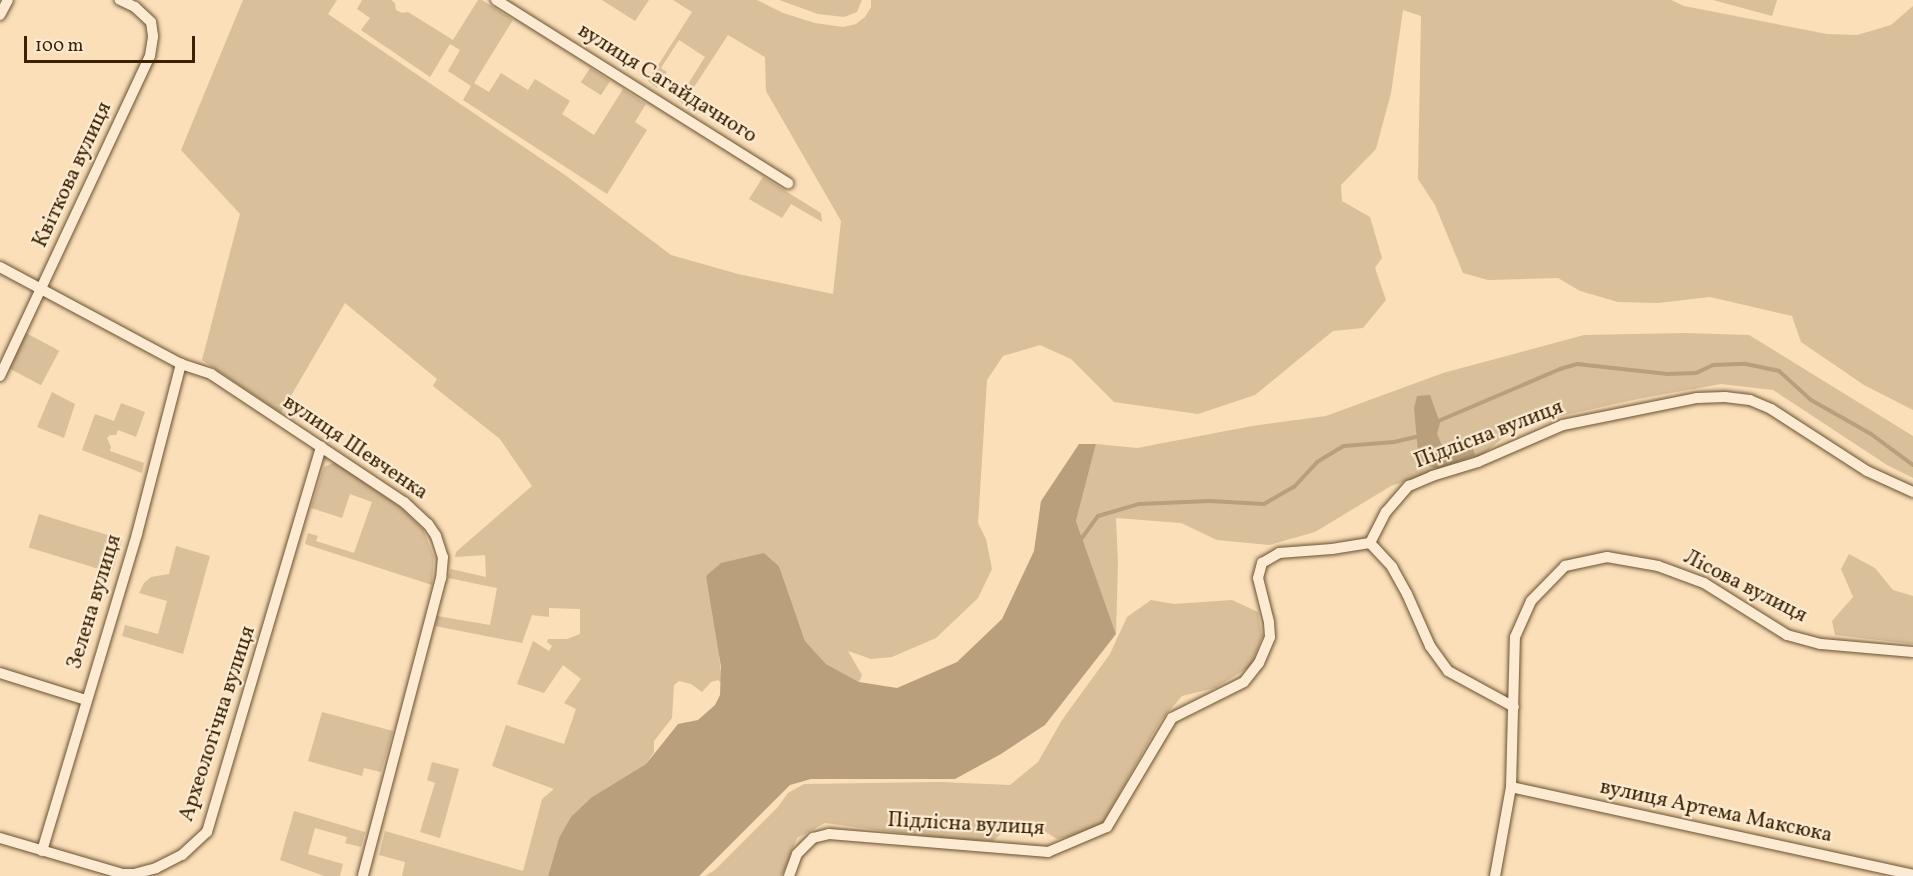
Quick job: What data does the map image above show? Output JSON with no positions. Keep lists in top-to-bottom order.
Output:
{
  "streets": {
    "street": [
      "вулиця Сагайдачного",
      "Квіткова вулиця",
      "Підлісна вулиця",
      "вулиця Шевченка",
      "Лісова вулиця",
      "Зелена вулиця",
      "Археологічна вулиця",
      "вулиця Артема Максюка"
    ]
  },
  "crossings": [
    ["Квіткова вулиця", "вулиця Шевченка"],
    ["вулиця Шевченка", "Зелена вулиця"],
    ["вулиця Шевченка", "Археологічна вулиця"],
    ["Лісова вулиця", "вулиця Артема Максюка"],
    ["Зелена вулиця", "Археологічна вулиця"]
  ],
  "scale_bar": "100 m"
}
